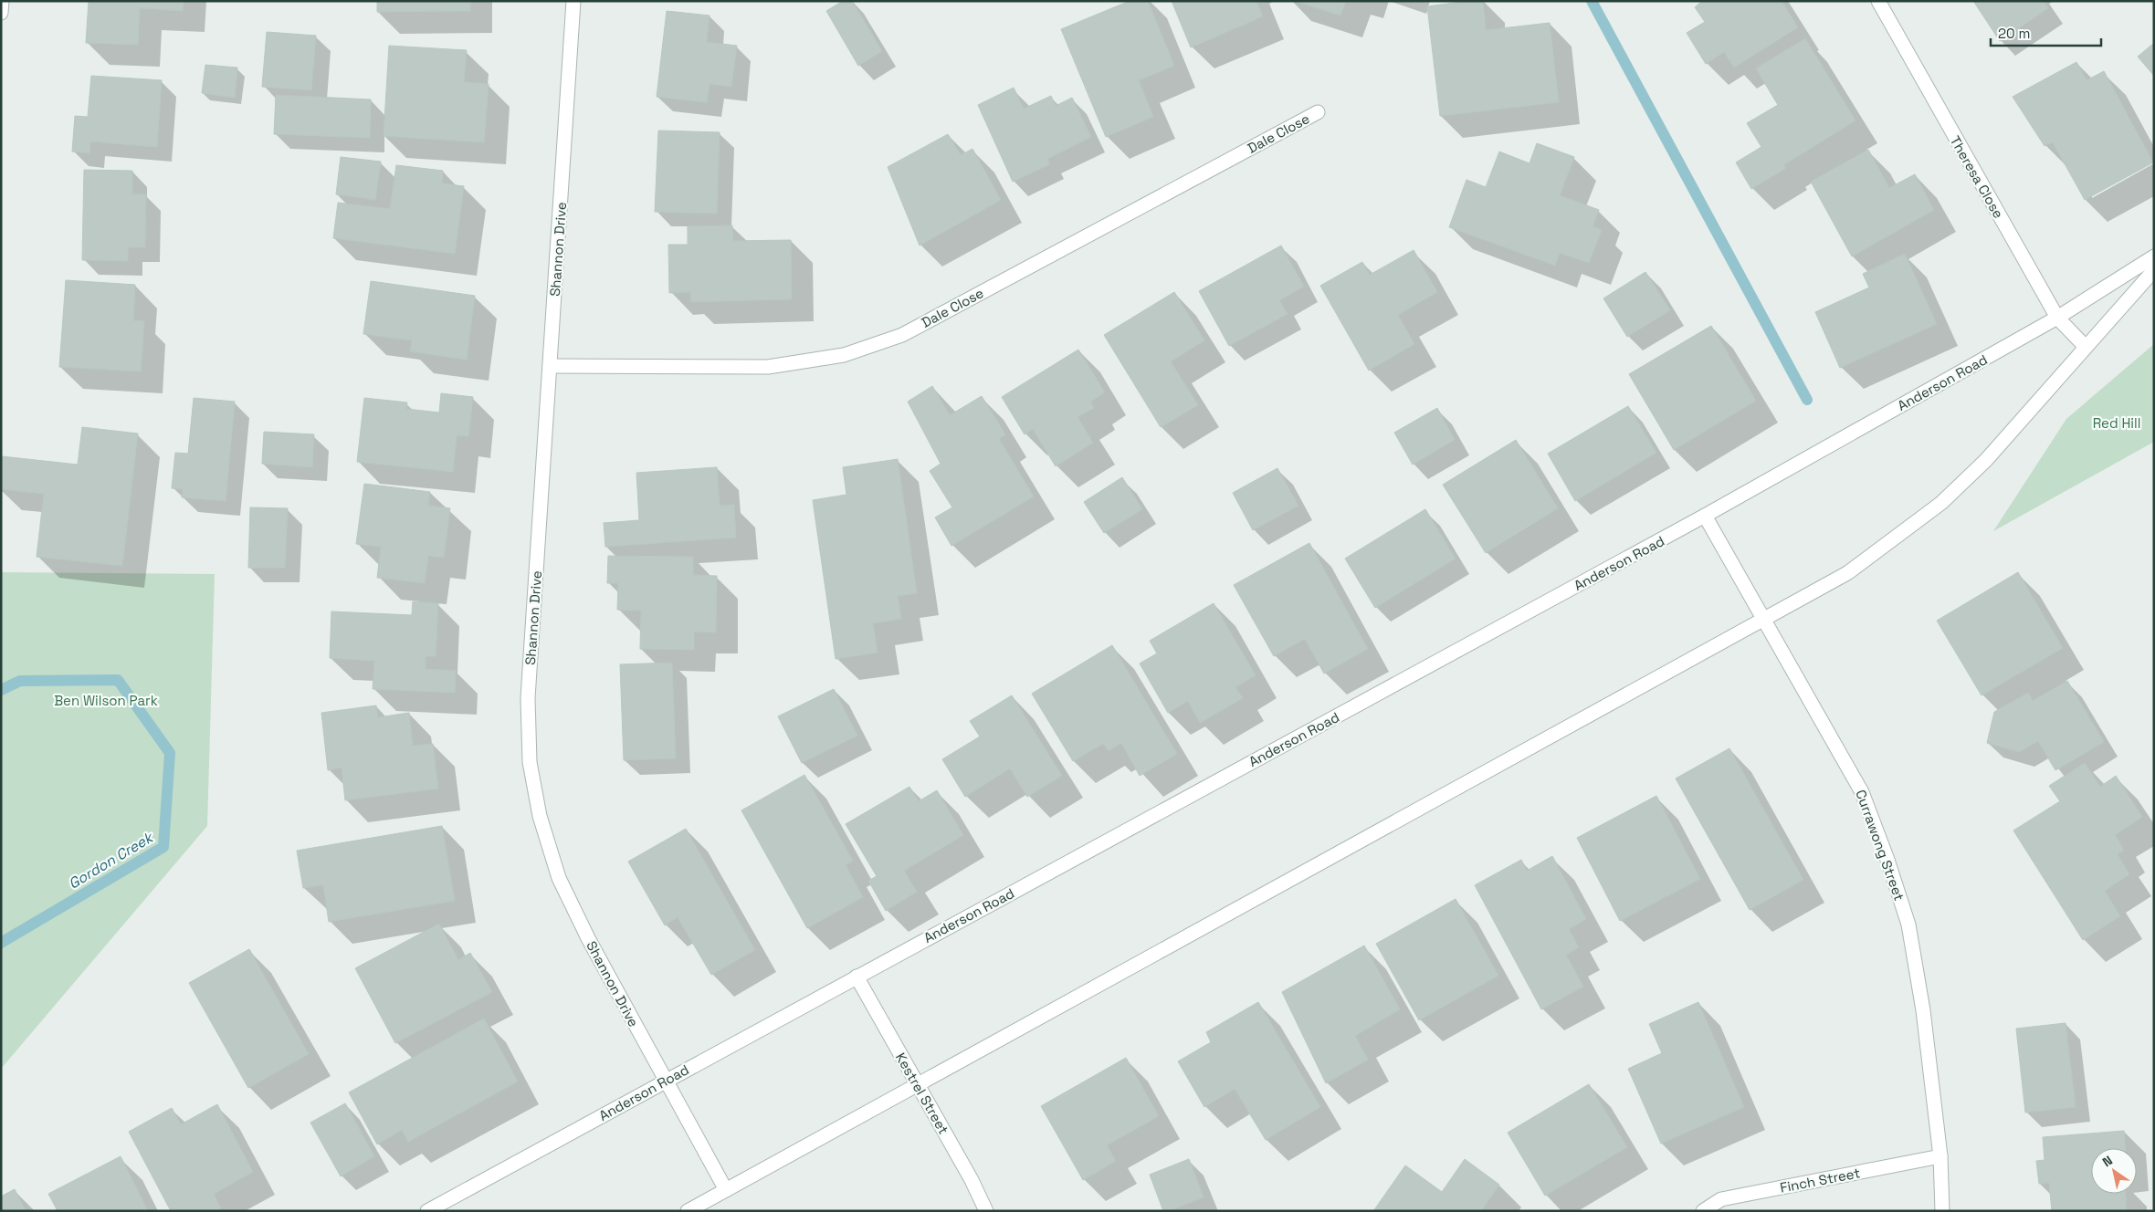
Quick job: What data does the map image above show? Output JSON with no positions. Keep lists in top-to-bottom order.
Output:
{
  "streets": {
    "street": [
      "Dale Close",
      "Theresa Close",
      "Shannon Drive",
      "Anderson Road",
      "Currawong Street",
      "Kestrel Street",
      "Finch Street"
    ]
  },
  "crossings": [
    ["Dale Close", "Shannon Drive"],
    ["Theresa Close", "Anderson Road"],
    ["Shannon Drive", "Anderson Road"],
    ["Anderson Road", "Currawong Street"],
    ["Anderson Road", "Kestrel Street"],
    ["Currawong Street", "Finch Street"]
  ],
  "water": ["Gordon Creek"],
  "parks": ["Red Hill", "Ben Wilson Park"],
  "scale_bar": "20 m",
  "north": "top left"
}
